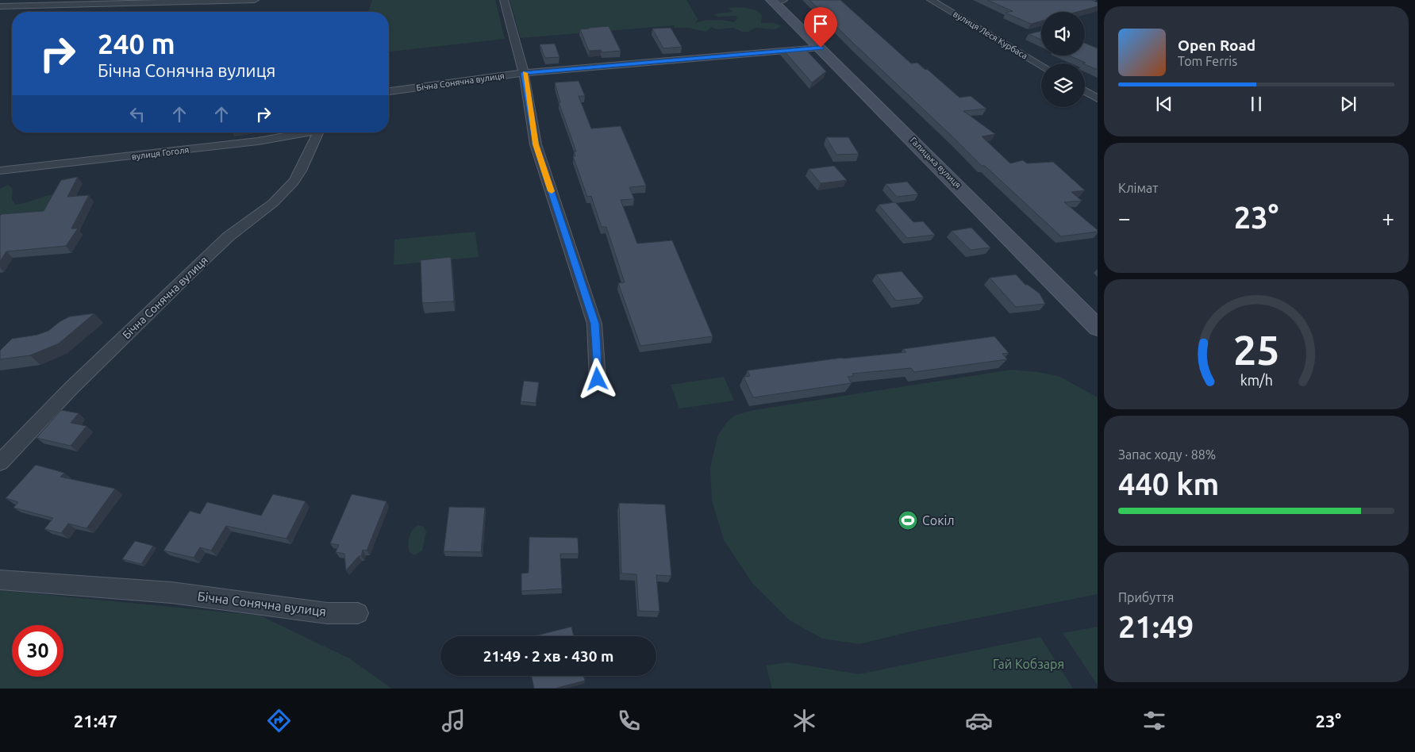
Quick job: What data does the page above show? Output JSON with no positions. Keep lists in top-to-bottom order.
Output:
{
  "streets": {
    "street": [
      "вулиця Леся Курбаса",
      "Бічна Сонячна вулиця",
      "вулиця Гоголя",
      "Галицька вулиця"
    ]
  },
  "crossings": [
    ["Бічна Сонячна вулиця", "Галицька вулиця"]
  ],
  "parks": ["Гай Кобзаря"],
  "places": {
    "sports": ["Сокіл"]
  },
  "page": {
    "turn": ["240 m", "Бічна Сонячна вулиця"],
    "song": ["Open Road", "Tom Ferris"],
    "tile": [
      "Клімат",
      ["Запас ходу · 88%", "440 km"],
      ["Прибуття", "21:49"]
    ],
    "heat": ["−", "23°", "+"],
    "limit": "30",
    "trip": "21:49 · 2 хв · 430 m",
    "tabs": ["21:47", "23°"],
    "gauge": ["25", "km/h"]
  }
}
